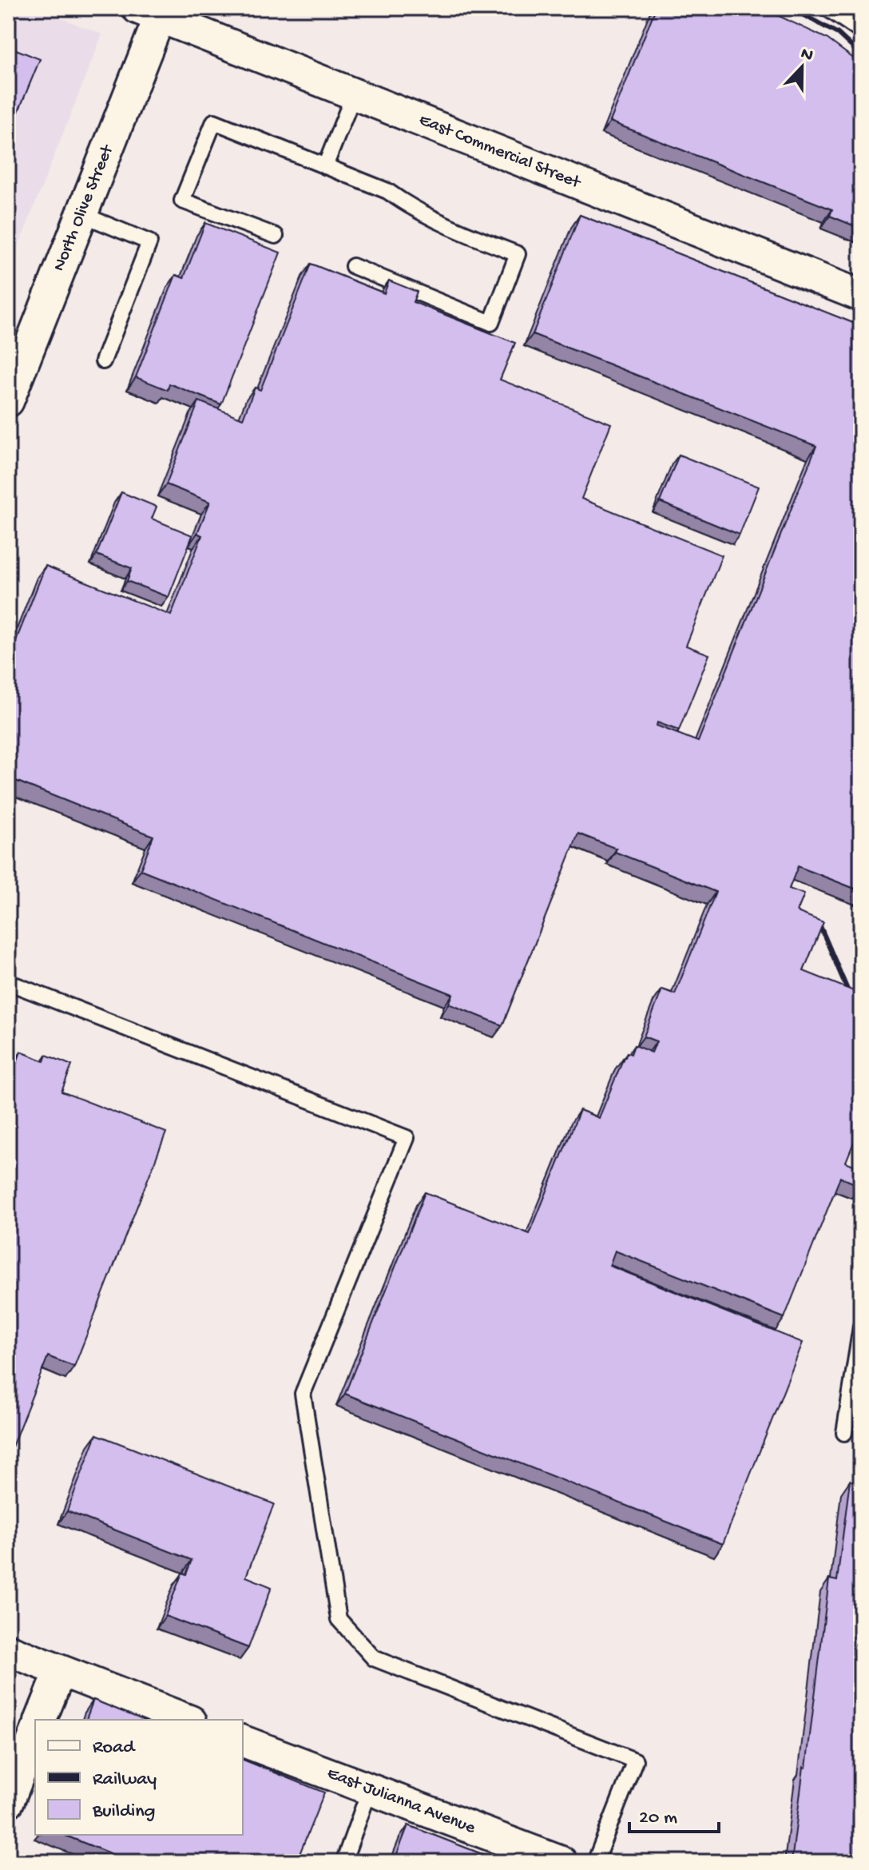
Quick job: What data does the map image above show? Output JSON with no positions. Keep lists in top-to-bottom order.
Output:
{
  "streets": {
    "street": ["East Commercial Street", "North Olive Street", "East Julianna Avenue"]
  },
  "crossings": [
    ["East Commercial Street", "North Olive Street"]
  ],
  "legend": ["Road", "Railway", "Building"],
  "scale_bar": "20 m",
  "north": "top"
}
